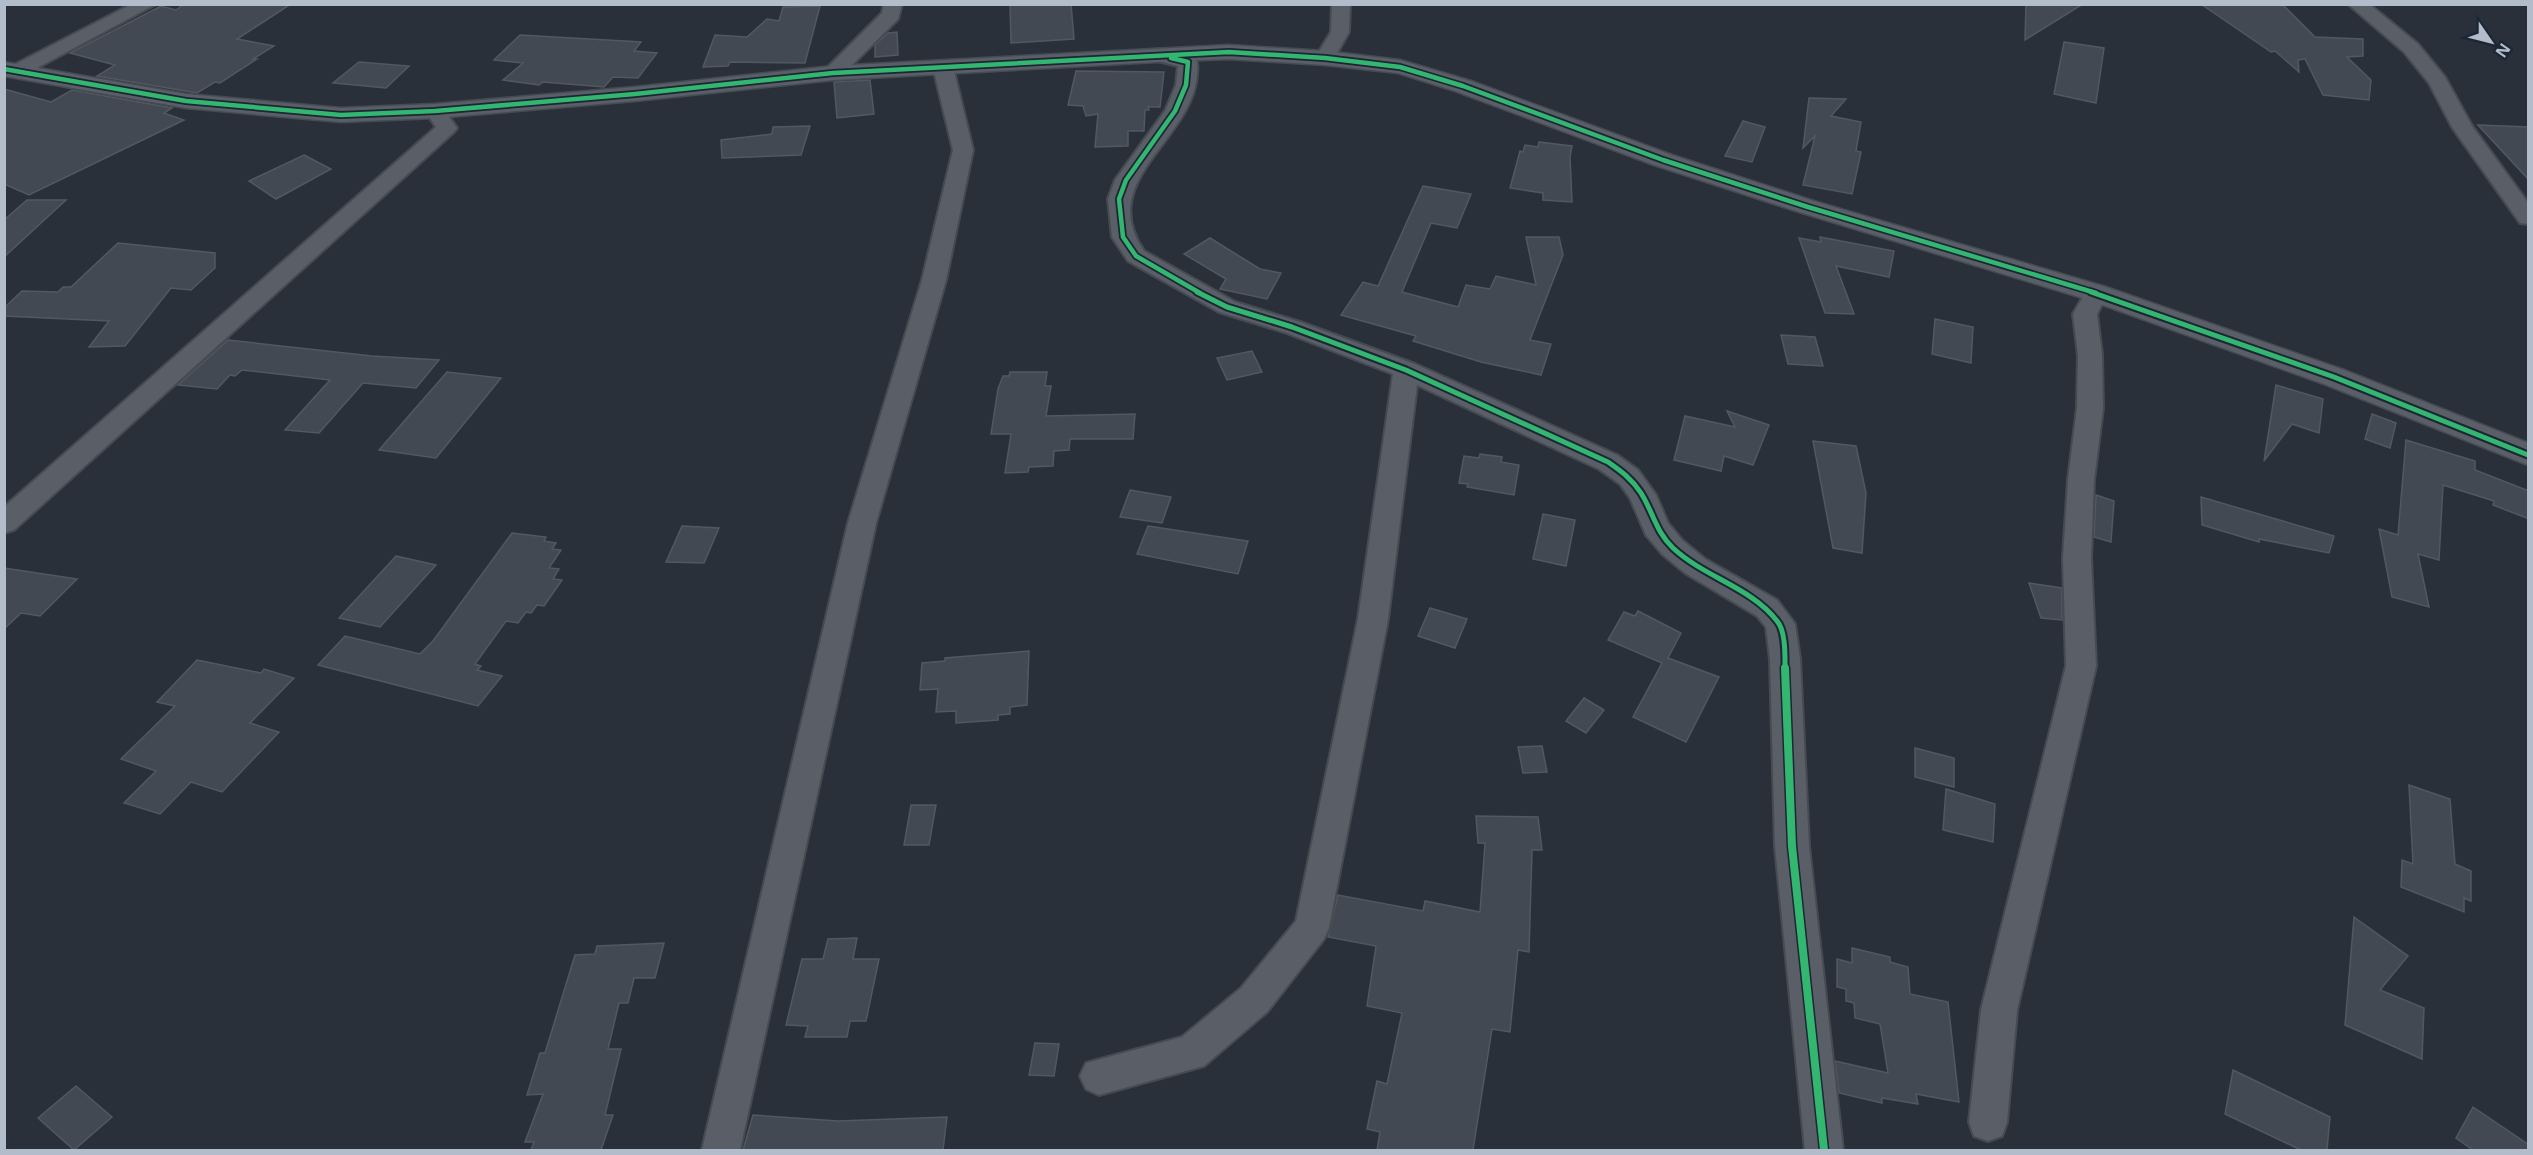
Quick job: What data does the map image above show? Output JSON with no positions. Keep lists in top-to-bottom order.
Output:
{
  "north": "bottom right"
}
